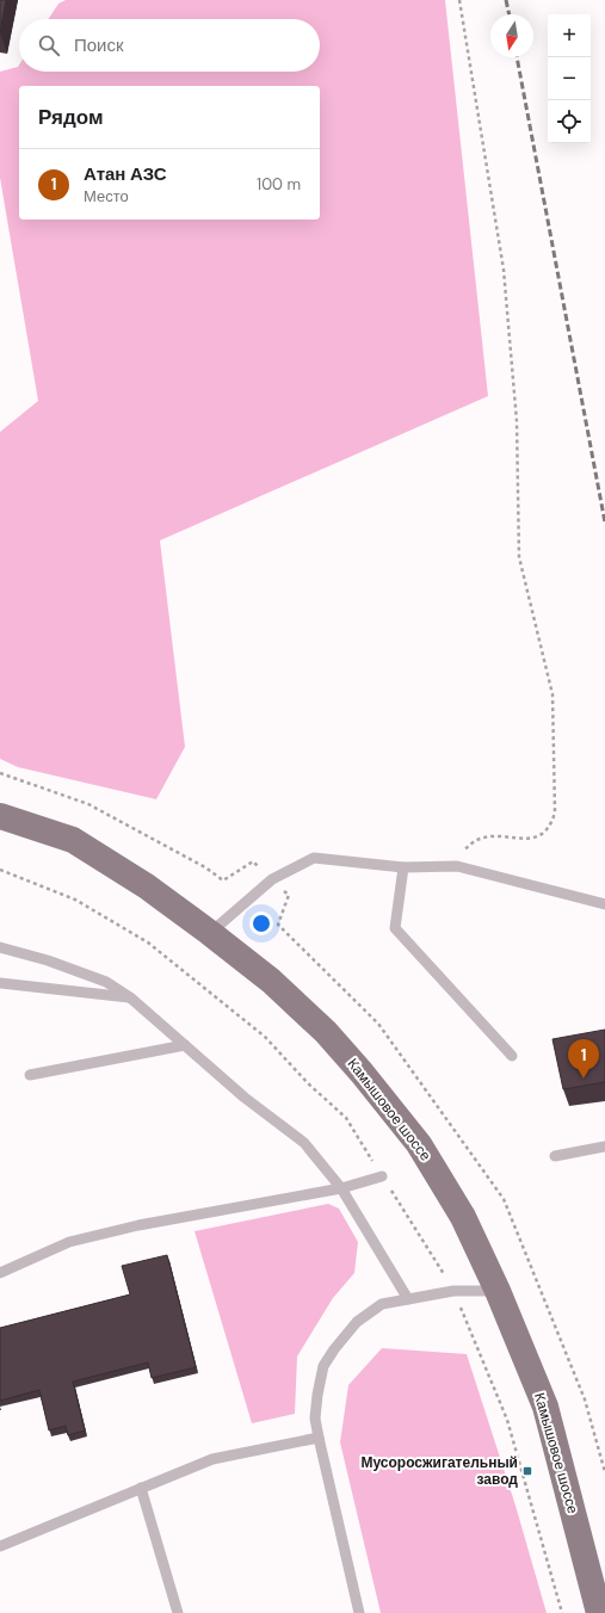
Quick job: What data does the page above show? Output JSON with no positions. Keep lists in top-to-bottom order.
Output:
{
  "streets": {
    "main road": ["Камышовое шоссе"]
  },
  "places": {
    "transit": ["Мусоросжигательный завод"]
  },
  "north": "bottom",
  "page": {
    "map_buttons": ["+", "−"],
    "search": "Поиск",
    "heading": "Рядом",
    "list": [
      {
        "mark": "1",
        "name": "Атан АЗС",
        "note": "Место",
        "value": "100 m"
      }
    ],
    "pins": "1"
  }
}
